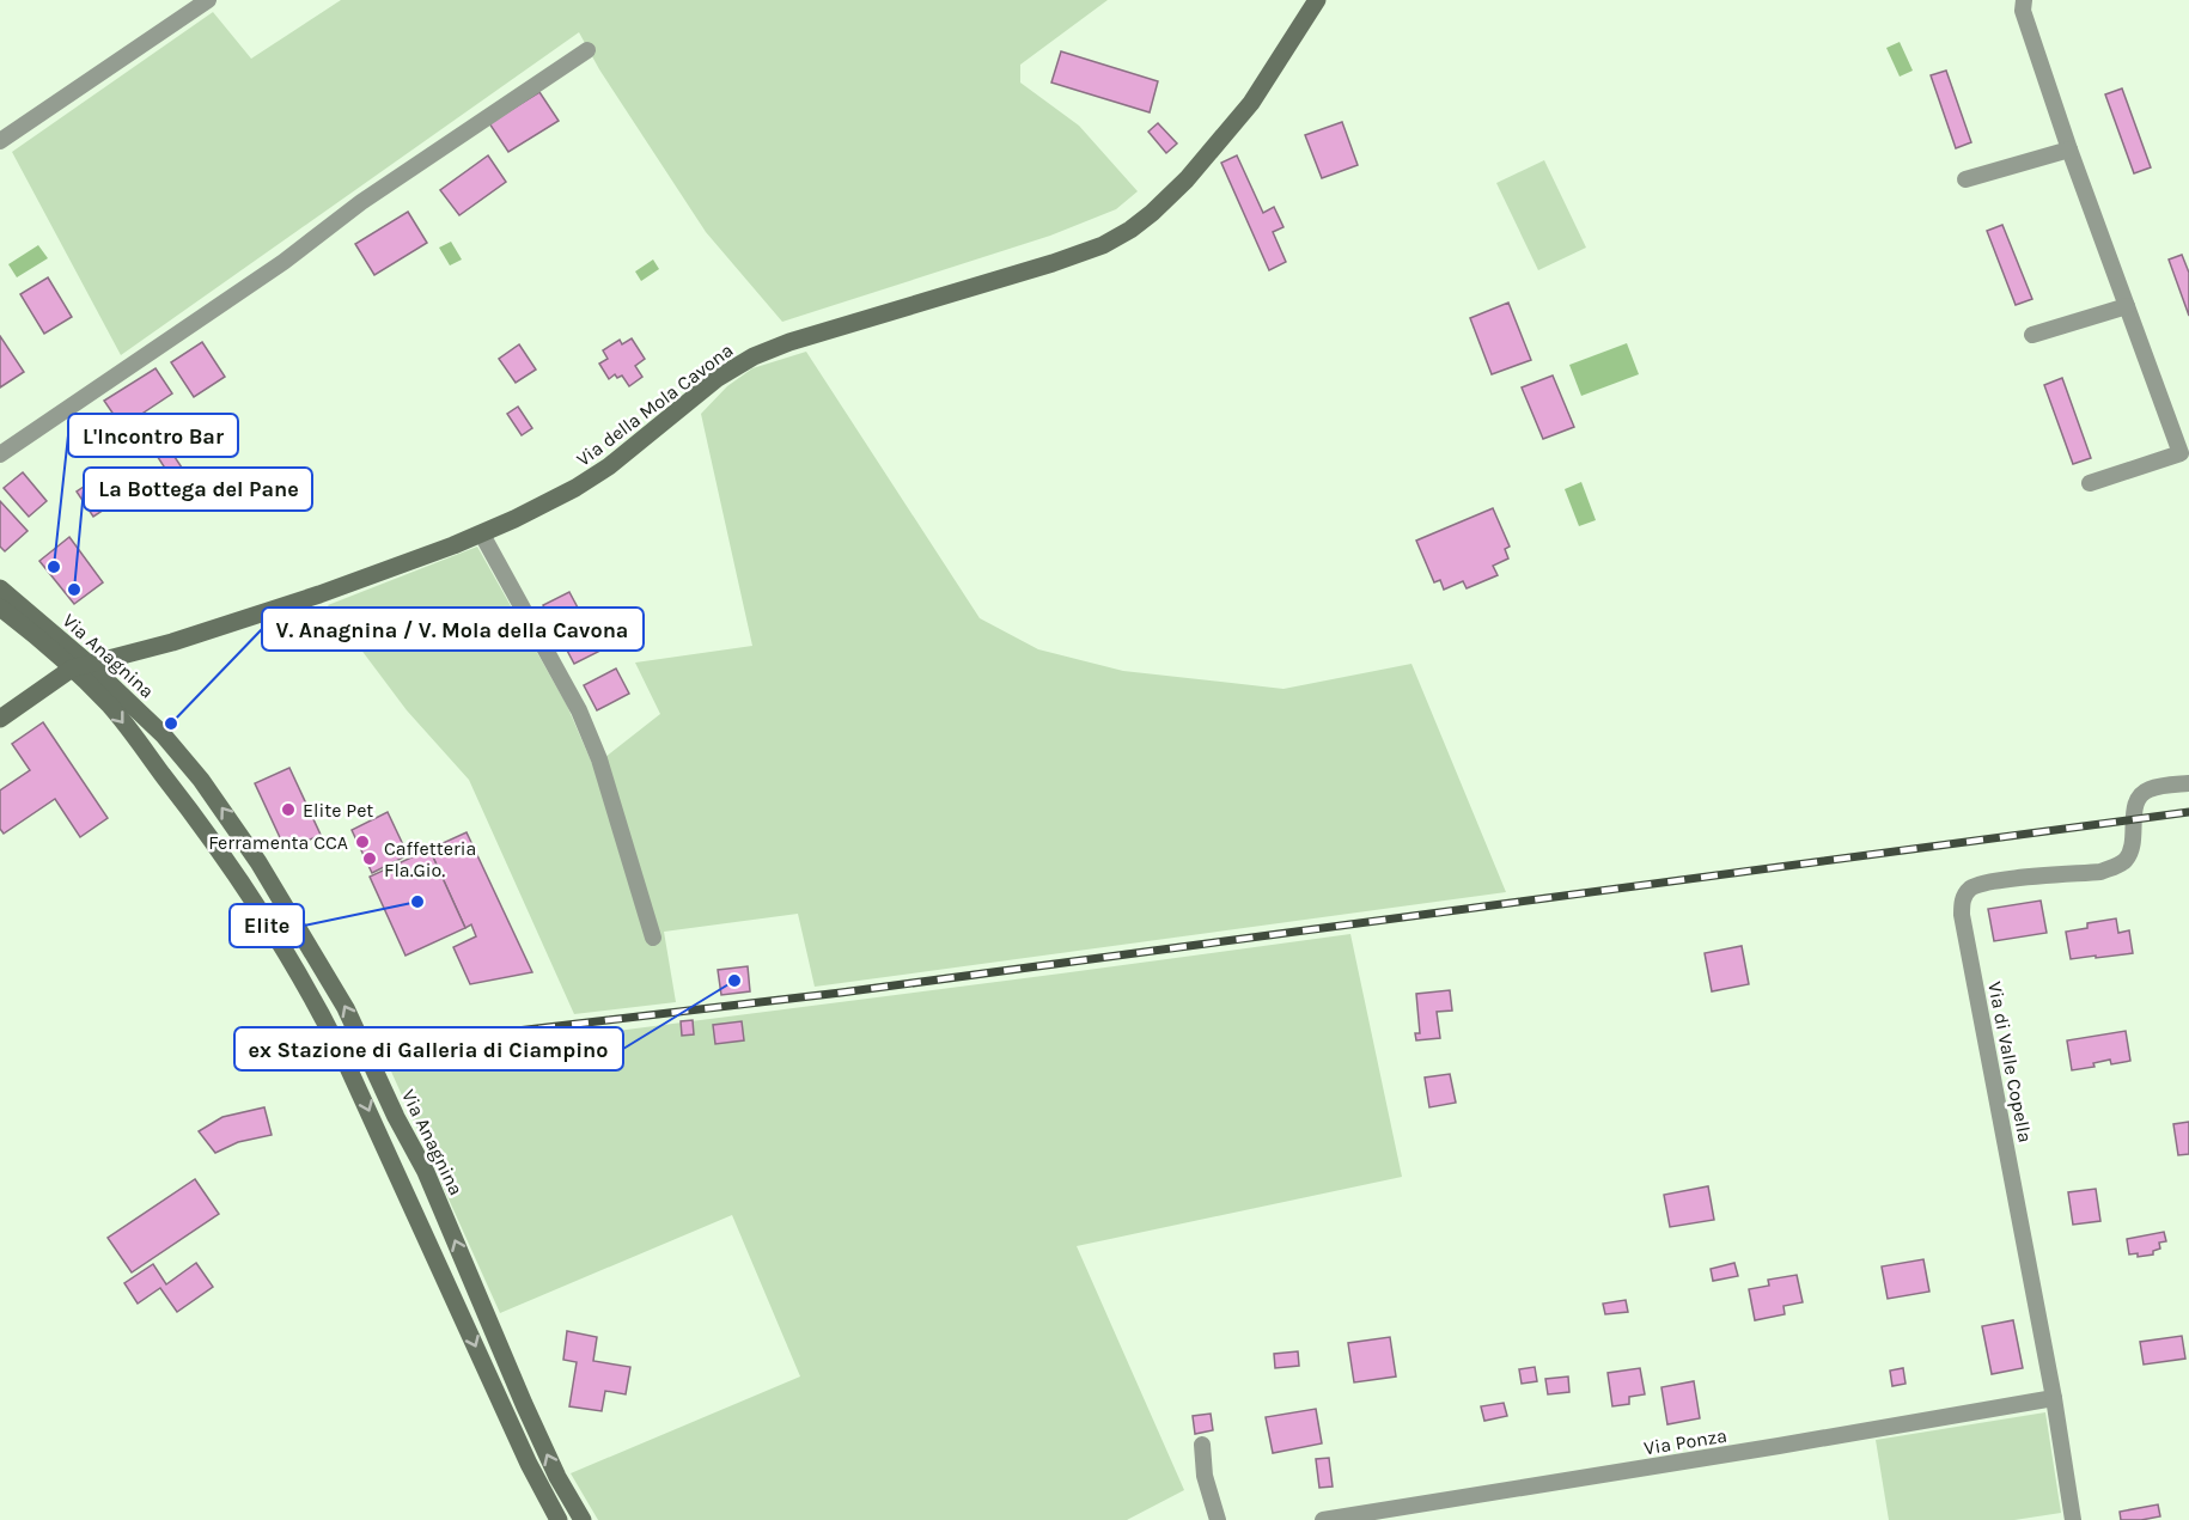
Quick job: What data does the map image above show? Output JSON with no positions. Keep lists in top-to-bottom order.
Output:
{
  "streets": {
    "main road": ["Via della Mola Cavona", "Via Anagnina"],
    "street": ["Via di Valle Copella", "Via Ponza"]
  },
  "crossings": [
    ["Via della Mola Cavona", "Via Anagnina"],
    ["Via di Valle Copella", "Via Ponza"]
  ],
  "places": [
    "L'Incontro Bar",
    "La Bottega del Pane",
    "V. Anagnina / V. Mola della Cavona",
    "Elite Pet",
    "Ferramenta CCA",
    "Caffetteria Fla.Gio.",
    "Elite",
    "ex Stazione di Galleria di Ciampino"
  ]
}
